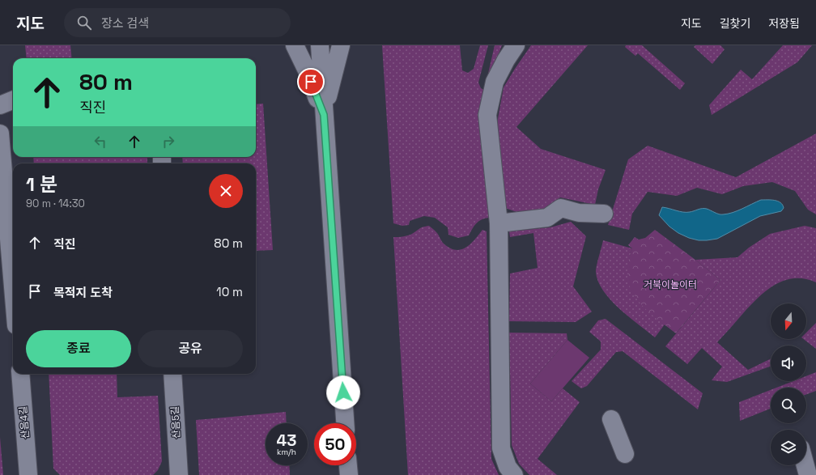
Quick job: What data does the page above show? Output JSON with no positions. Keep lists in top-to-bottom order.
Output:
{
  "streets": {
    "street": ["산음4길", "산음5길"]
  },
  "parks": ["거북이놀이터"],
  "north": "bottom",
  "page": {
    "header": "지도",
    "search": "장소 검색",
    "nav": ["지도", "길찾기", "저장됨"],
    "turn": ["80 m", "직진"],
    "heading": ["1 분", "90 m · 14:30"],
    "list": [
      {
        "name": "직진",
        "value": "80 m"
      },
      {
        "name": "목적지 도착",
        "value": "10 m"
      }
    ],
    "buttons": ["종료", "공유"],
    "speed": "43 km/h",
    "limit": "50"
  }
}
